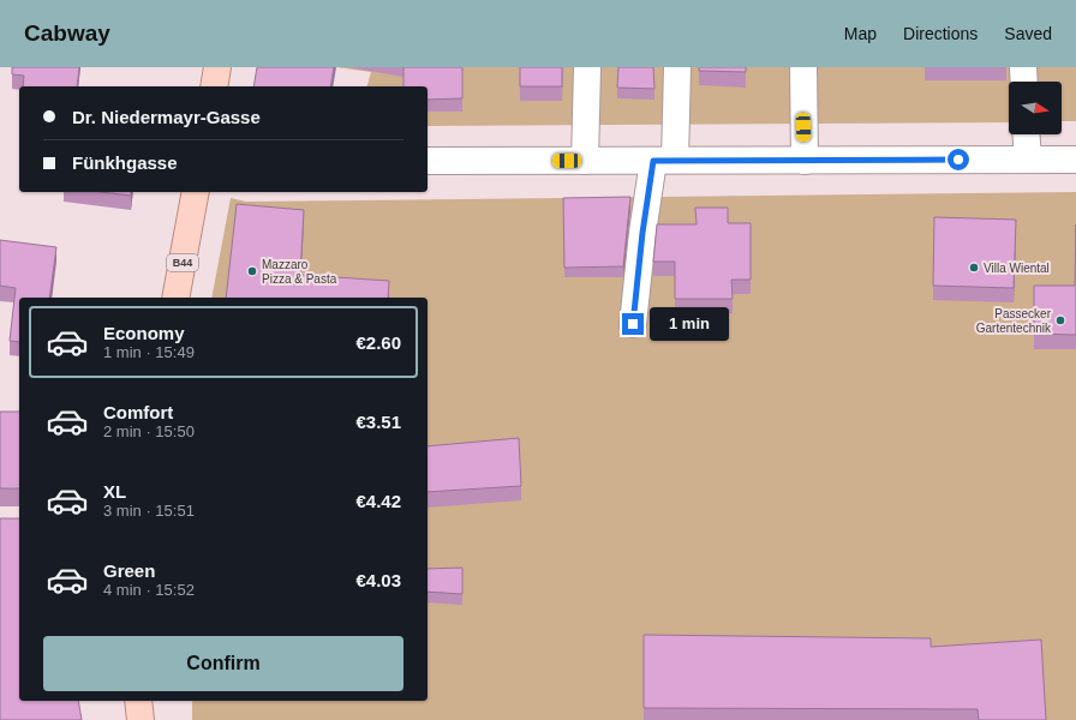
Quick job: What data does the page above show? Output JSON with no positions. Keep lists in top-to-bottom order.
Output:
{
  "streets": {
    "main road": ["B44"]
  },
  "places": ["Villa Wiental", "Mazzaro Pizza & Pasta", "Passecker Gartentechnik"],
  "north": "right",
  "page": {
    "header": "Cabway",
    "nav": ["Map", "Directions", "Saved"],
    "banner": ["Dr. Niedermayr-Gasse", "Fünkhgasse"],
    "list": [
      {
        "name": "Economy",
        "note": "1 min · 15:49",
        "value": "€2.60"
      },
      {
        "name": "Comfort",
        "note": "2 min · 15:50",
        "value": "€3.51"
      },
      {
        "name": "XL",
        "note": "3 min · 15:51",
        "value": "€4.42"
      },
      {
        "name": "Green",
        "note": "4 min · 15:52",
        "value": "€4.03"
      }
    ],
    "bubble": "1 min",
    "buttons": "Confirm"
  }
}
